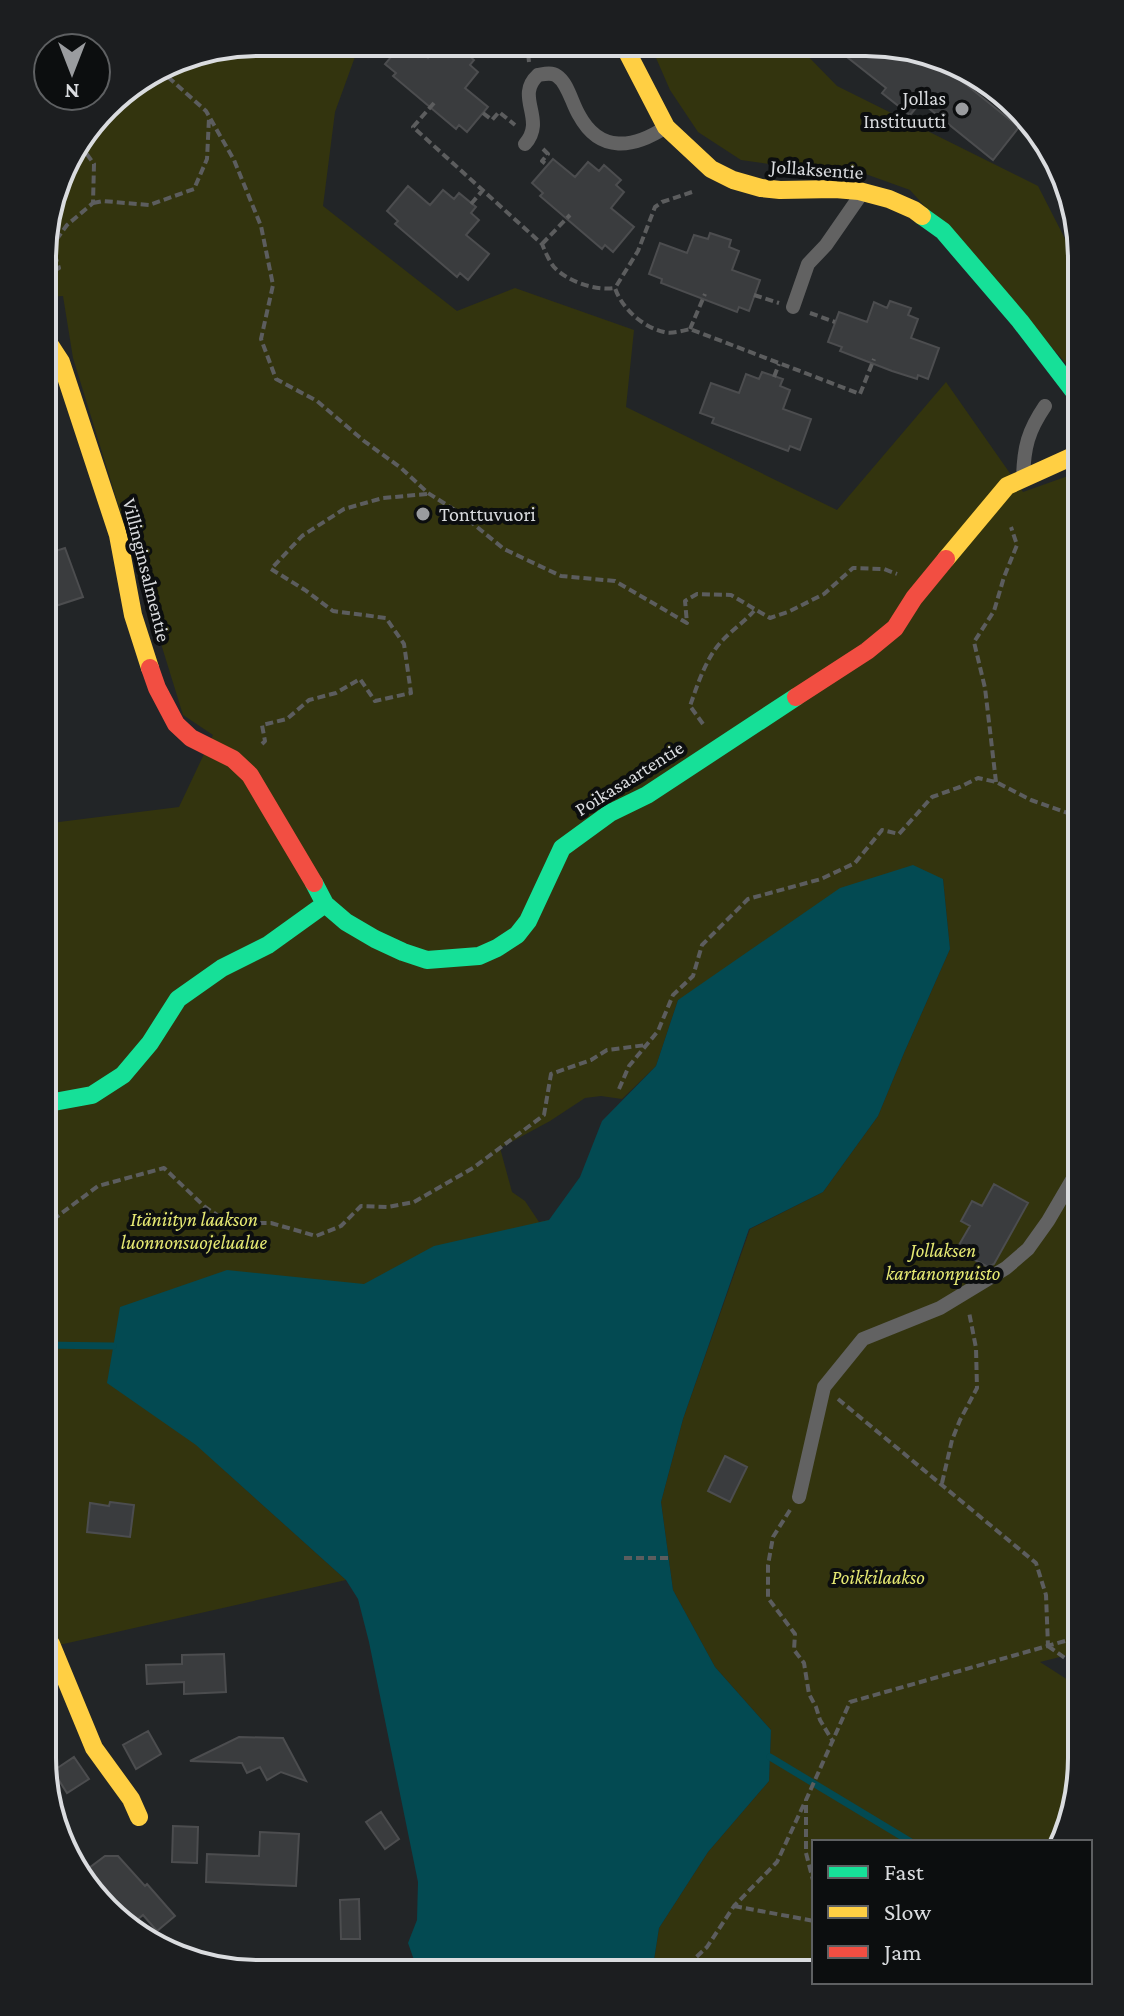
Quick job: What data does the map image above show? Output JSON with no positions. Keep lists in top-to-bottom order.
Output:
{
  "streets": {
    "street": ["Jollaksentie", "Villinginsalmentie", "Poikasaartentie"]
  },
  "crossings": [
    ["Villinginsalmentie", "Poikasaartentie"]
  ],
  "parks": ["Itäniityn laakson luonnonsuojelualue", "Jollaksen kartanonpuisto", "Poikkilaakso"],
  "places": ["Jollas Instituutti", "Tonttuvuori"],
  "legend": ["Fast", "Slow", "Jam"],
  "north": "bottom"
}
